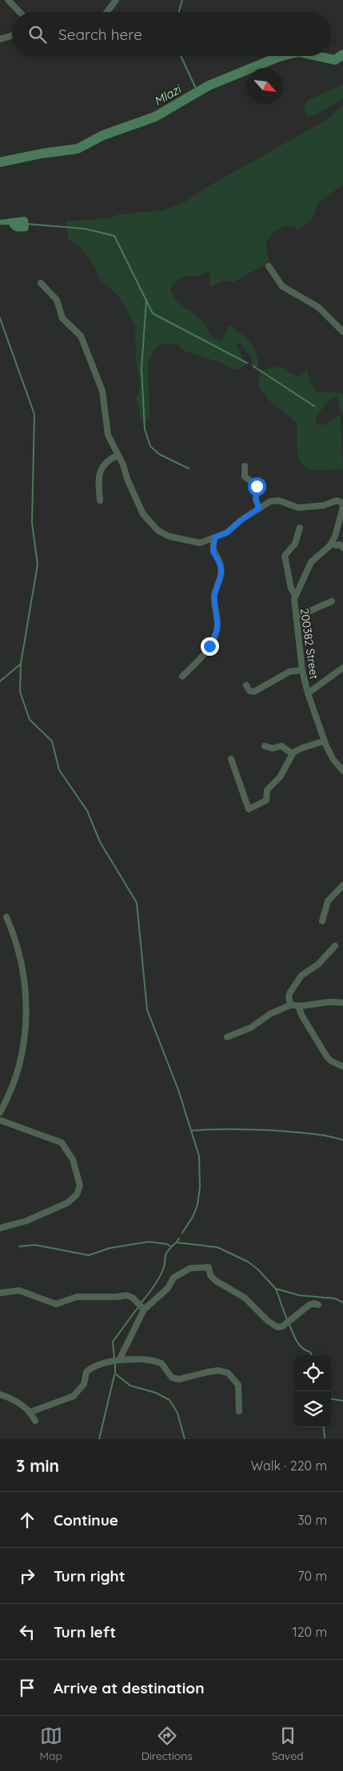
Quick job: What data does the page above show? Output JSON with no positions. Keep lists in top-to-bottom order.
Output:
{
  "streets": {
    "street": ["200382 Street"]
  },
  "water": ["Mlazi"],
  "north": "bottom right",
  "page": {
    "search": "Search here",
    "heading": ["3 min", "Walk · 220 m"],
    "list": [
      ["Continue", "30 m"],
      ["Turn right", "70 m"],
      ["Turn left", "120 m"],
      "Arrive at destination"
    ],
    "nav": ["Map", "Directions", "Saved"]
  }
}
